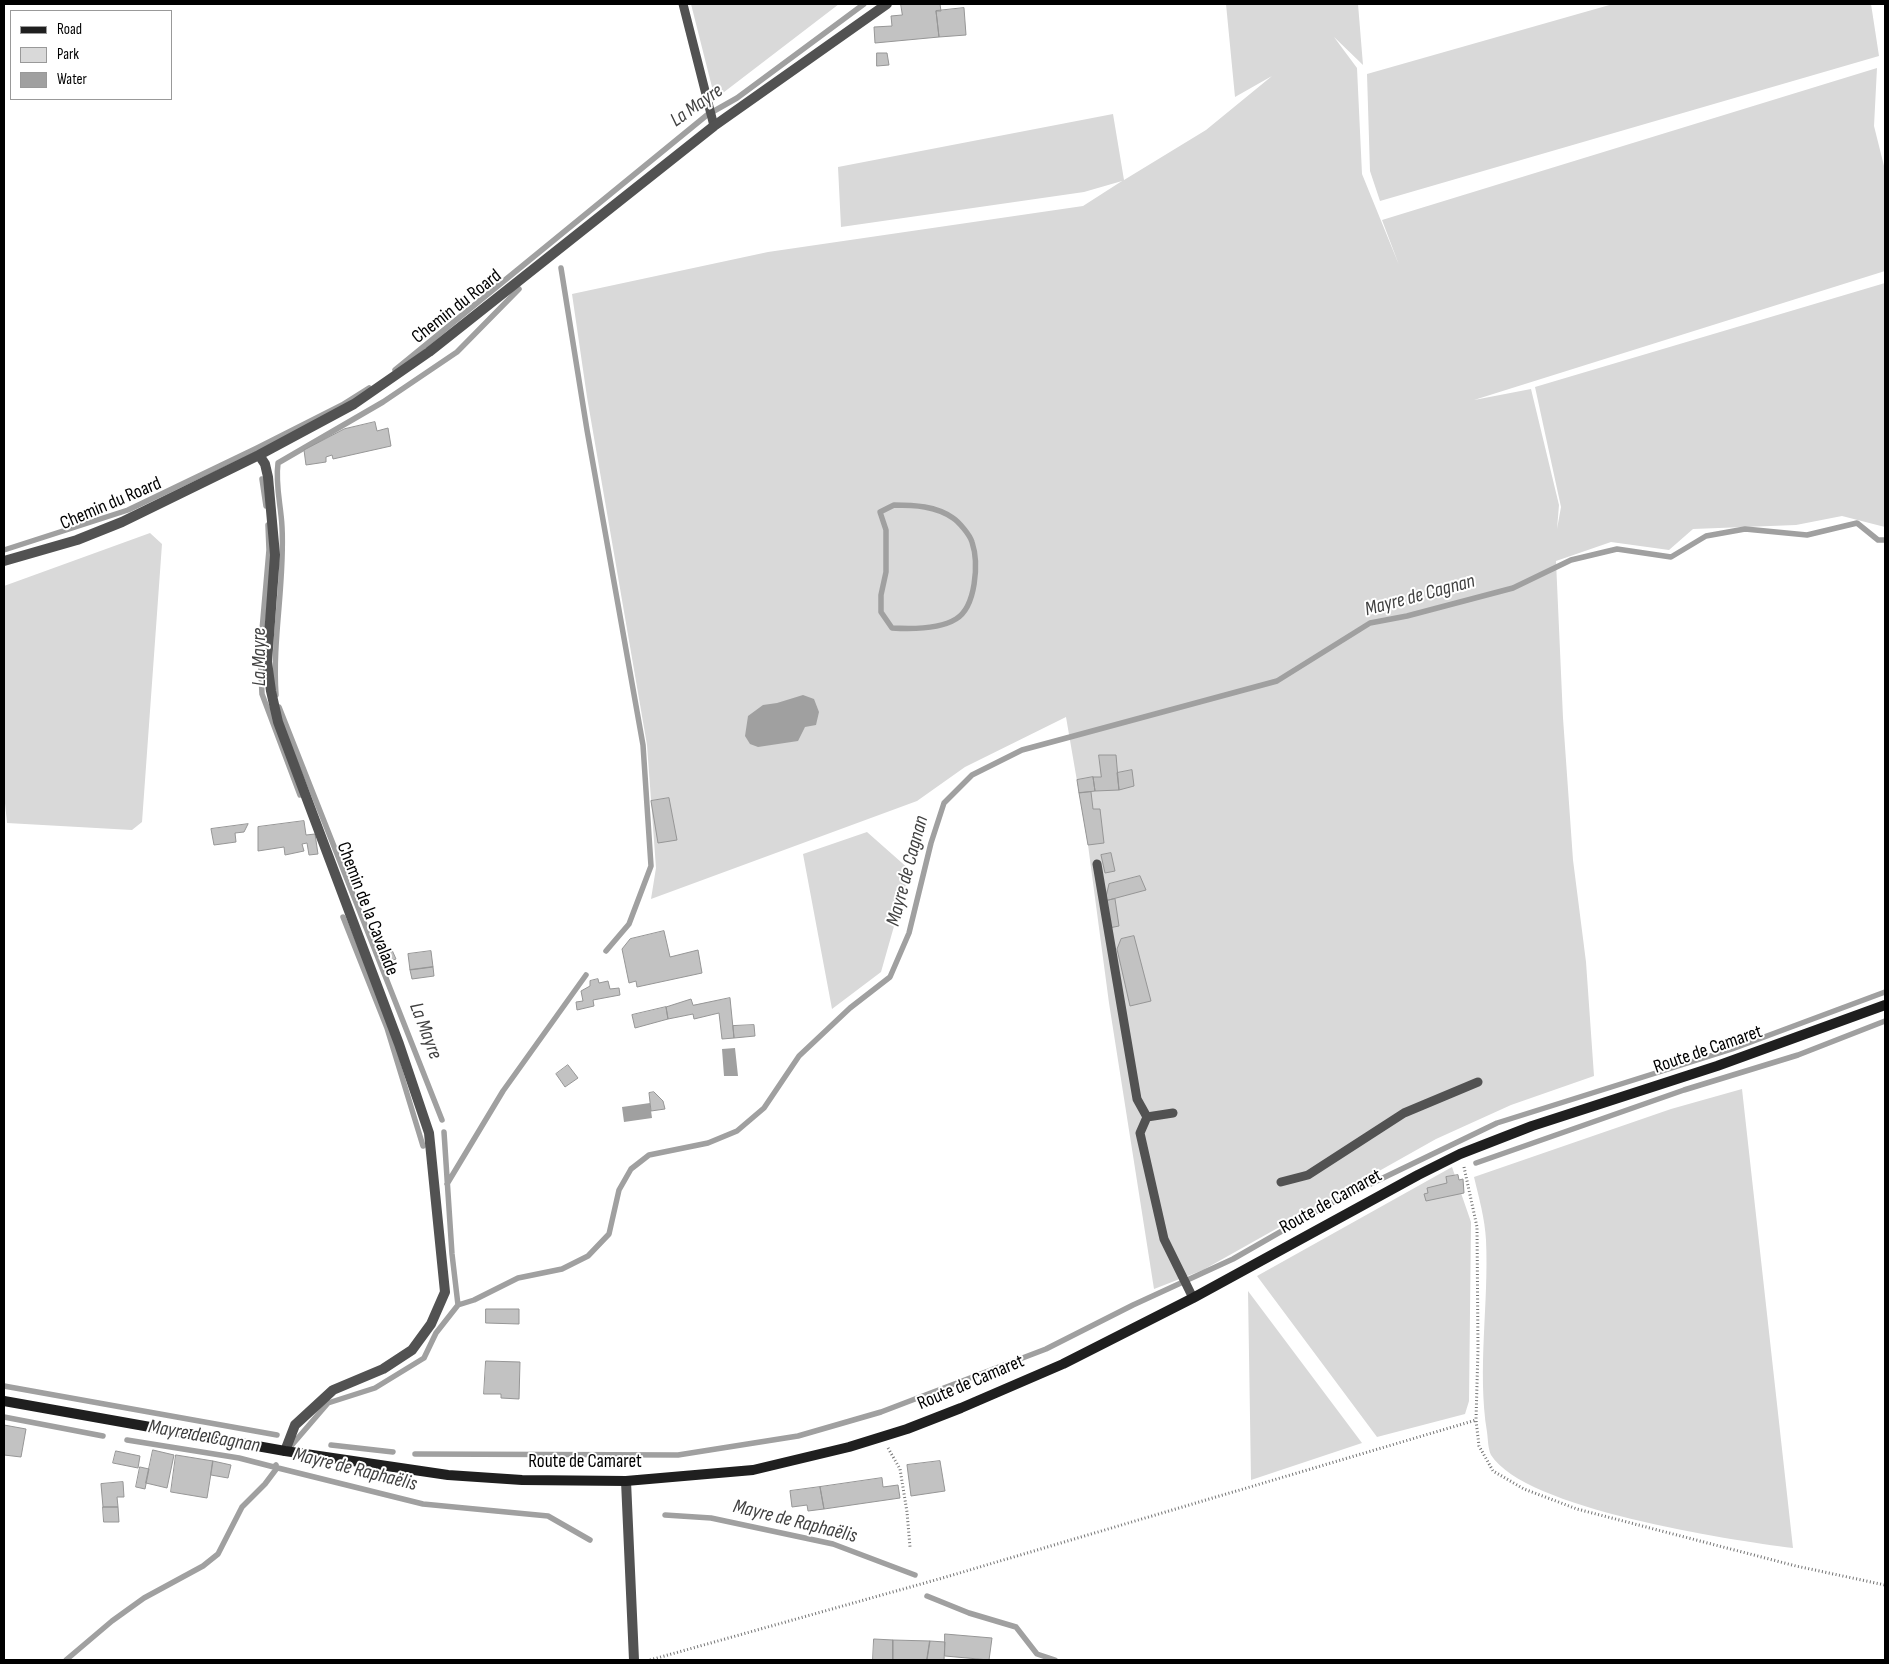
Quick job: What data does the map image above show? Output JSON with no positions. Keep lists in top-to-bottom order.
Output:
{
  "streets": {
    "main road": ["Route de Camaret"],
    "street": ["Chemin du Roard", "Chemin de la Cavalade"]
  },
  "crossings": [
    ["Chemin du Roard", "Chemin de la Cavalade"],
    ["Chemin de la Cavalade", "Route de Camaret"]
  ],
  "water": ["La Mayre", "Mayre de Cagnan", "Mayre de Raphaëlis"],
  "legend": ["Road", "Park", "Water"]
}
